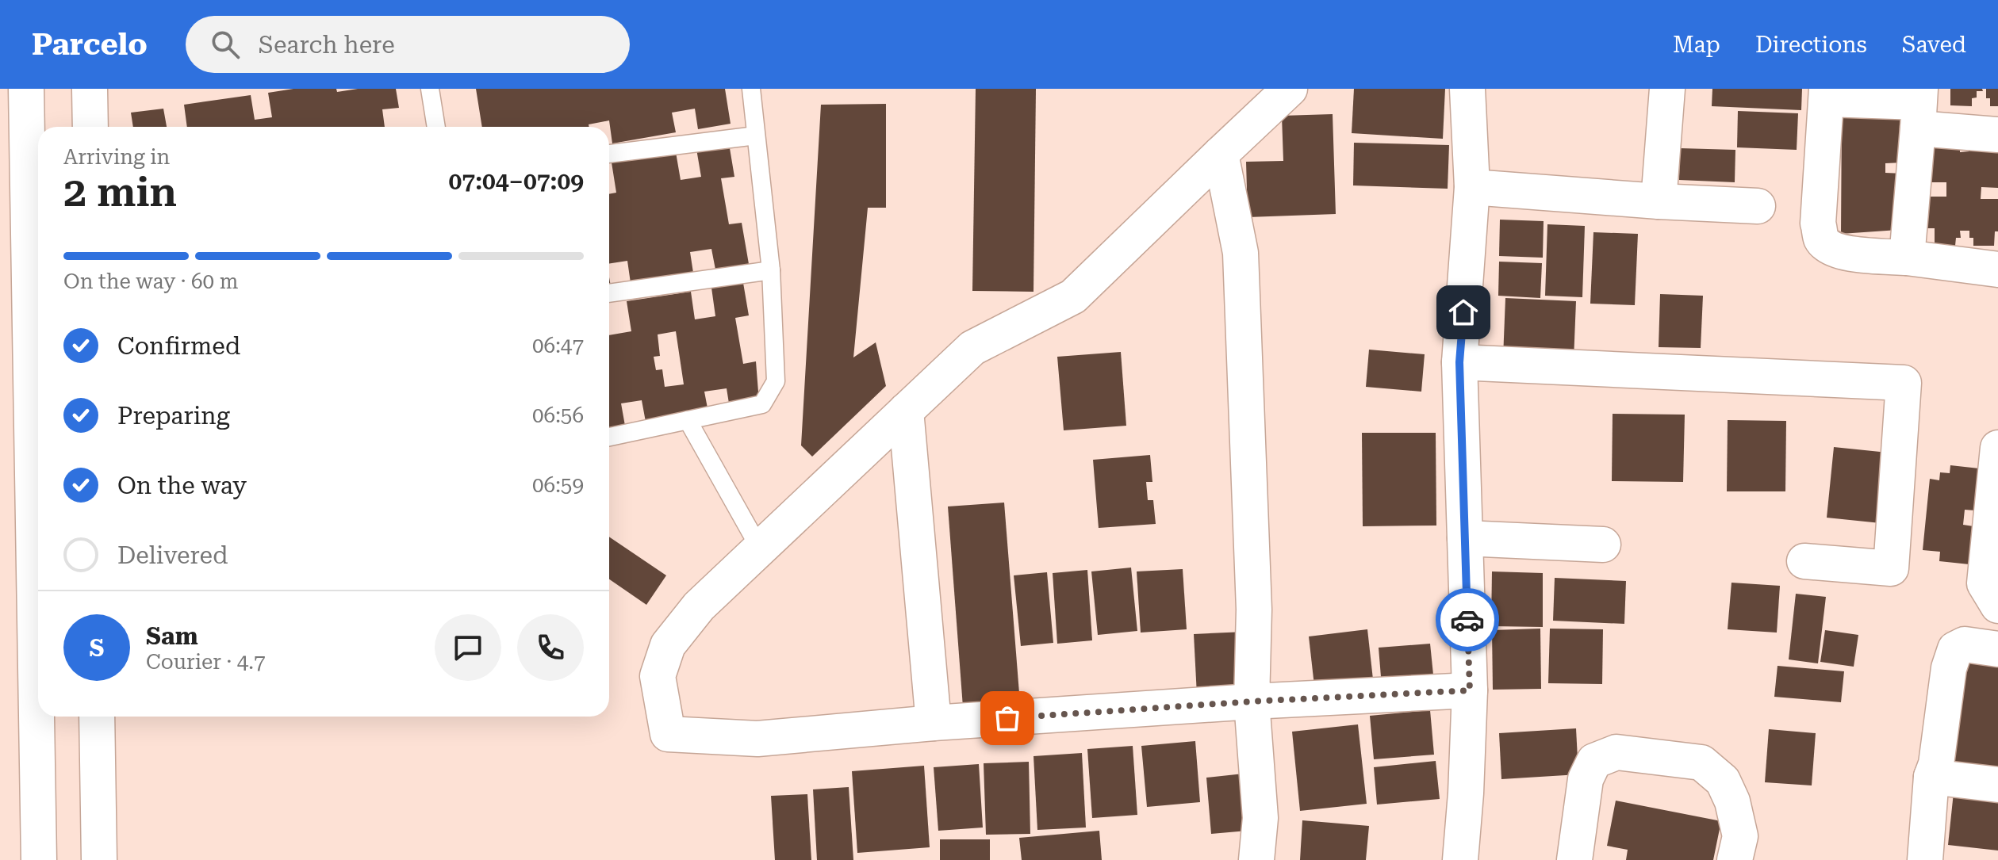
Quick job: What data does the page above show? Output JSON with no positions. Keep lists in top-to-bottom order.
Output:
{
  "page": {
    "header": "Parcelo",
    "search": "Search here",
    "nav": ["Map", "Directions", "Saved"],
    "heading": ["2 min", "Arriving in", "07:04–07:09"],
    "panel": ["Sam", "Courier · 4.7"],
    "bar": "On the way · 60 m",
    "list": [
      ["Confirmed", "06:47"],
      ["Preparing", "06:56"],
      ["On the way", "06:59"],
      "Delivered"
    ],
    "round": "S"
  }
}
